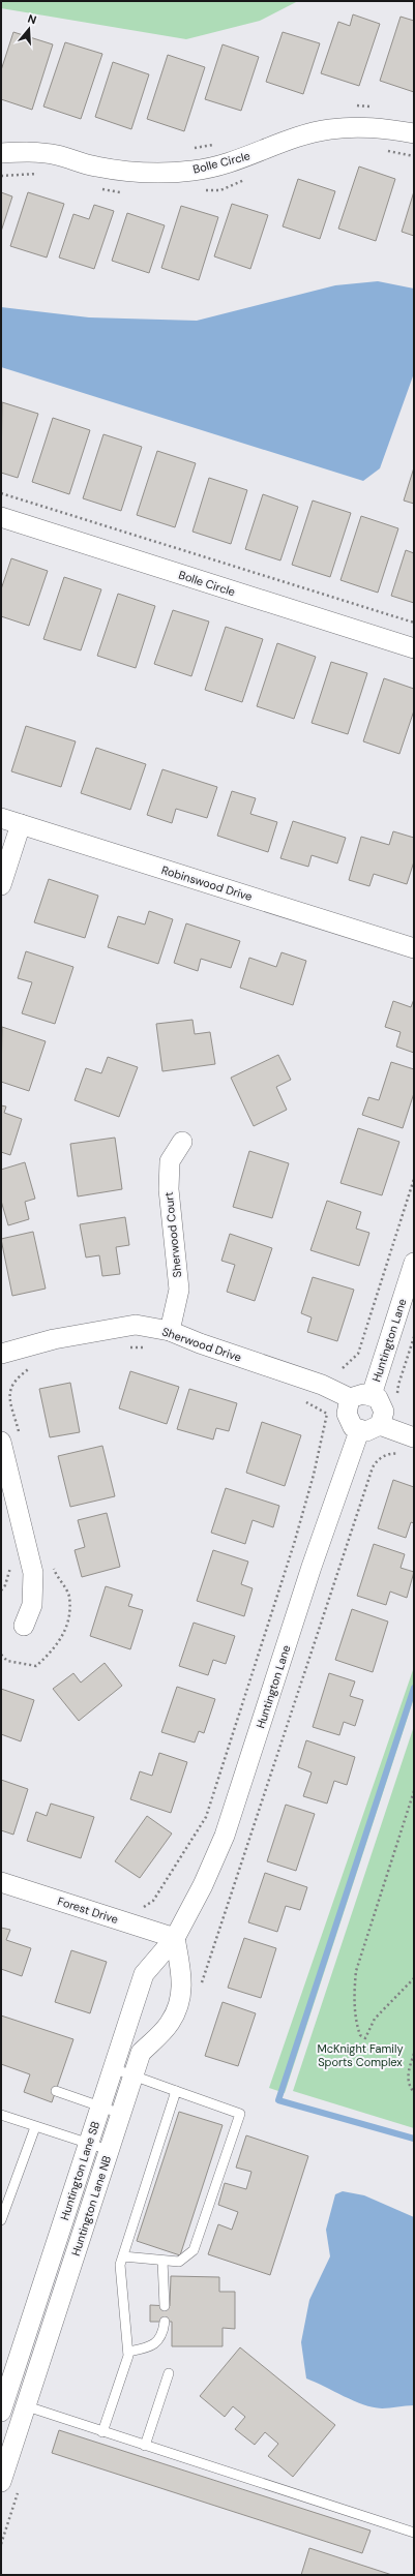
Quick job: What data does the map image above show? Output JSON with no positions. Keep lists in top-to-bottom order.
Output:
{
  "streets": {
    "street": [
      "Bolle Circle",
      "Robinswood Drive",
      "Sherwood Court",
      "Huntington Lane",
      "Sherwood Drive",
      "Forest Drive",
      "Huntington Lane SB",
      "Huntington Lane NB"
    ]
  },
  "crossings": [
    ["Sherwood Court", "Sherwood Drive"],
    ["Huntington Lane", "Sherwood Drive"],
    ["Huntington Lane", "Forest Drive"],
    ["Huntington Lane", "Huntington Lane SB"],
    ["Huntington Lane", "Huntington Lane NB"],
    ["Forest Drive", "Huntington Lane SB"],
    ["Forest Drive", "Huntington Lane NB"],
    ["Huntington Lane SB", "Huntington Lane NB"]
  ],
  "parks": ["McKnight Family Sports Complex"],
  "north": "top"
}
